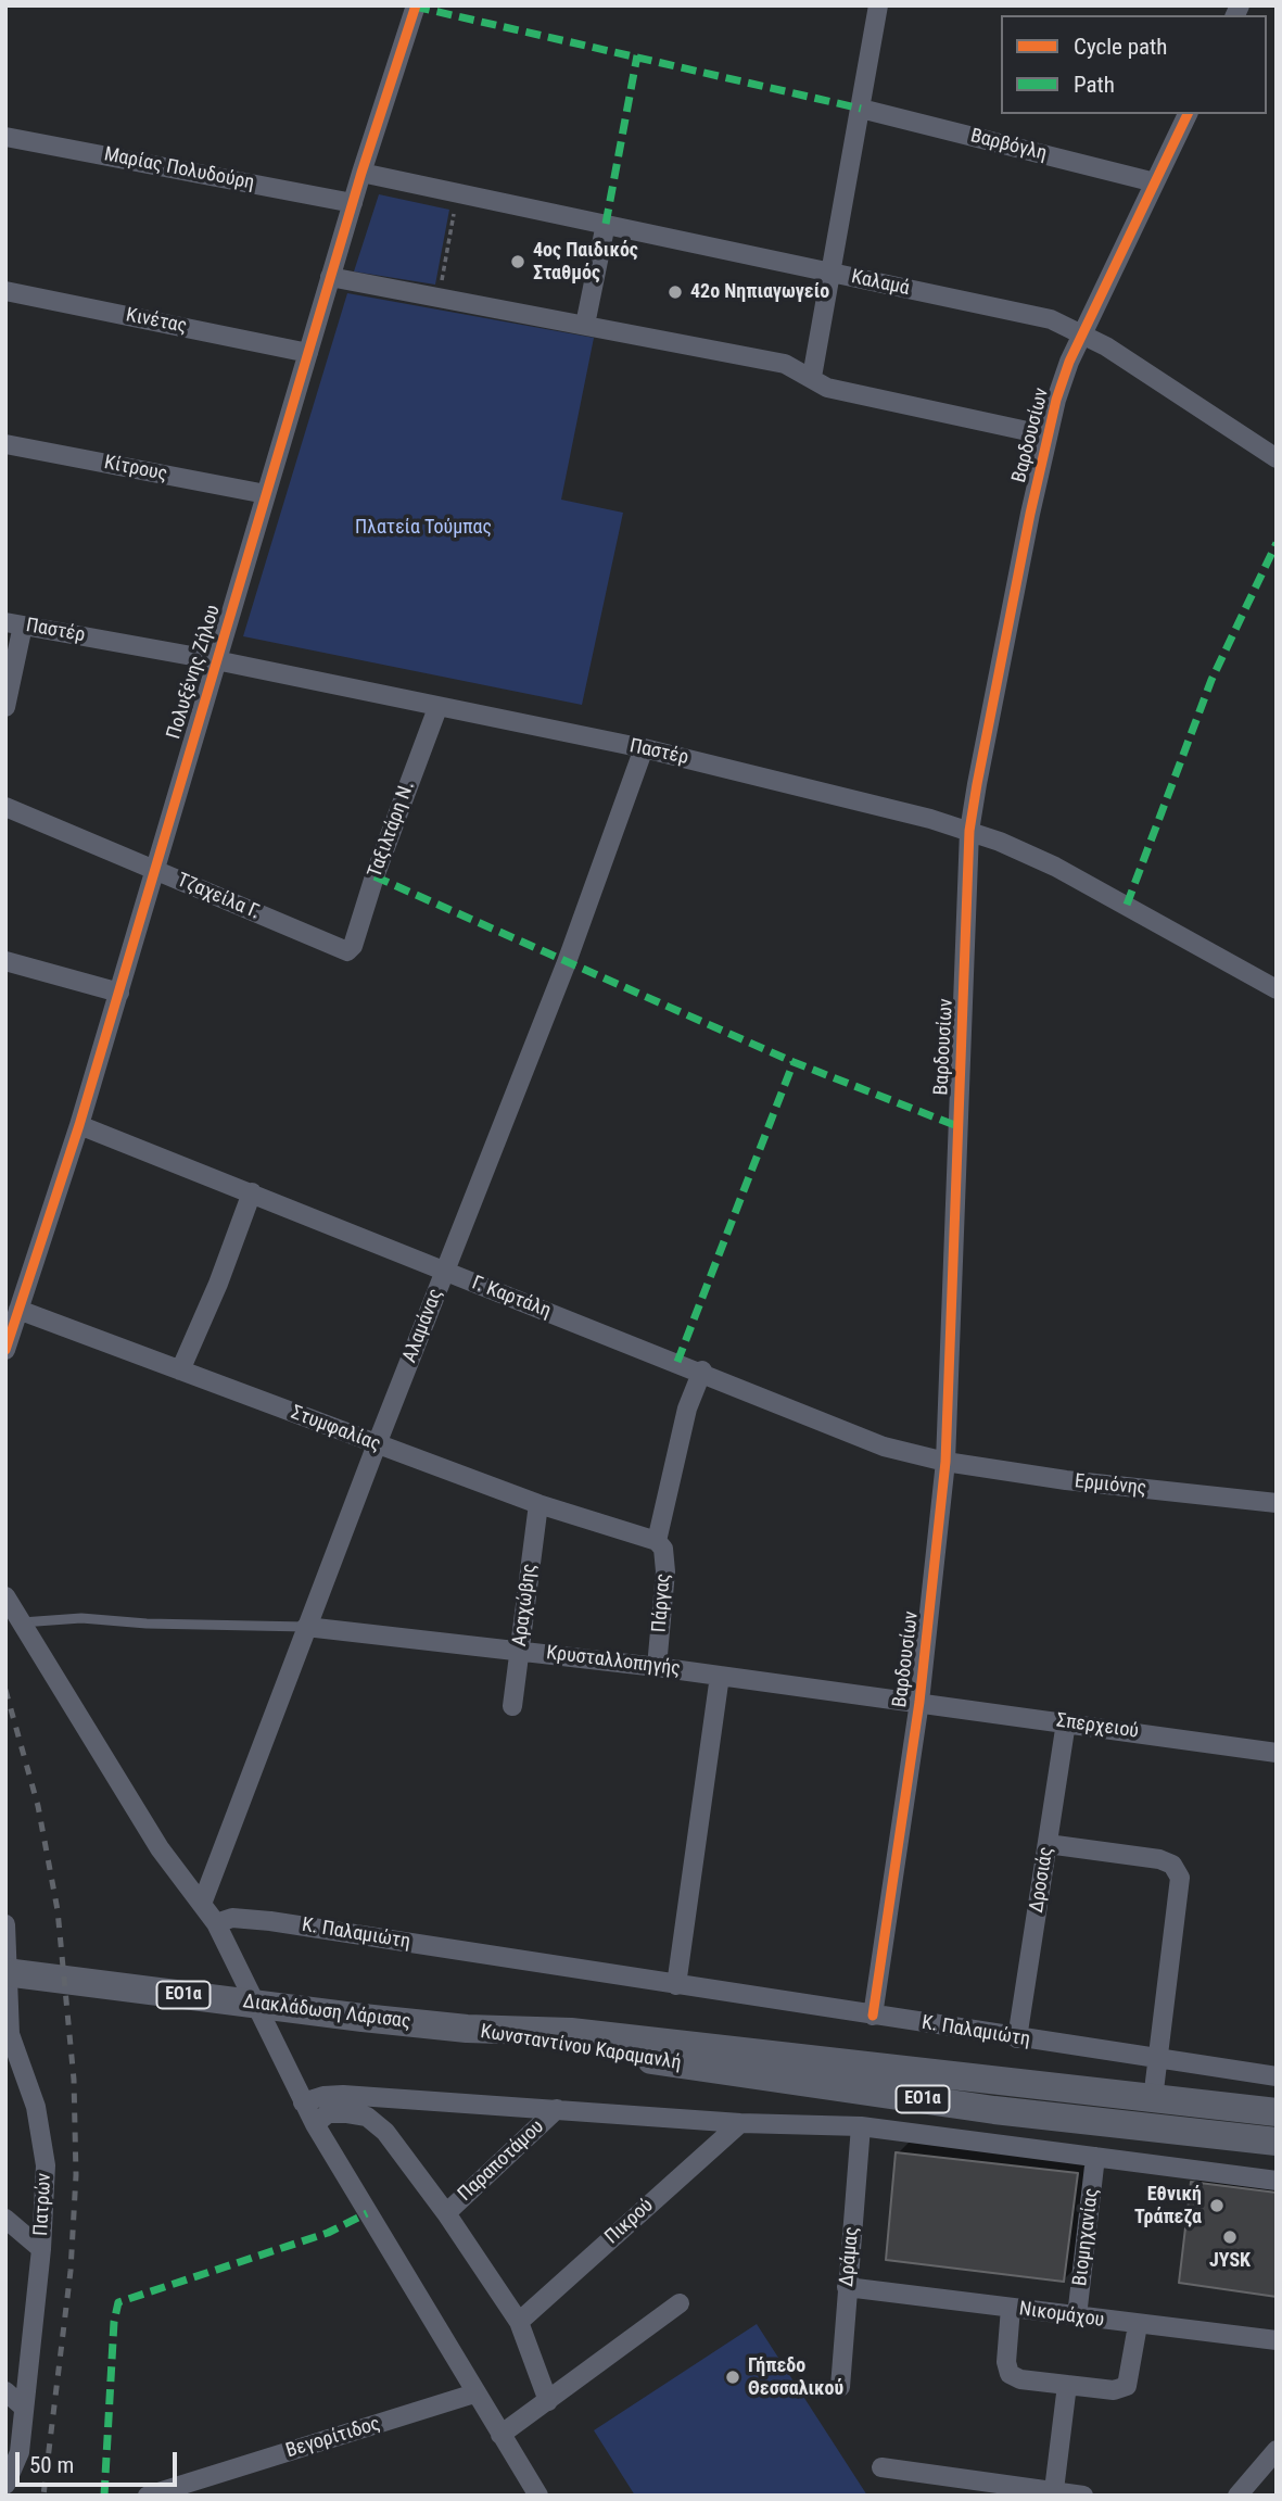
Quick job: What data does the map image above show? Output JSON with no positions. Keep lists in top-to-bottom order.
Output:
{
  "streets": {
    "main road": ["ΕΟ1α", "Διακλάδωση Λάρισας", "Κωνσταντίνου Καραμανλή"],
    "street": [
      "Βαρβόγλη",
      "Μαρίας Πολυδούρη",
      "Καλαμά",
      "Κινέτας",
      "Βαρδουσίων",
      "Κίτρους",
      "Παστέρ",
      "Πολυξένης Ζήλου",
      "Ταξιλτάρη Ν.",
      "Τζαχείλα Γ.",
      "Γ. Καρτάλη",
      "Αλαμάνας",
      "Στυμφαλίας",
      "Ερμιόνης",
      "Πάργας",
      "Αραχώβης",
      "Κρυσταλλοπηγής",
      "Σπερχειού",
      "Δροσιάς",
      "Κ. Παλαμιώτη",
      "Παραποτάμου",
      "Πατρών",
      "Πικρού",
      "Βιομηχανίας",
      "Δράμας",
      "Νικομάχου",
      "Βεγορίτιδος"
    ]
  },
  "crossings": [
    ["Βαρβόγλη", "Βαρδουσίων"],
    ["Μαρίας Πολυδούρη", "Πολυξένης Ζήλου"],
    ["Καλαμά", "Βαρδουσίων"],
    ["Καλαμά", "Πολυξένης Ζήλου"],
    ["Κινέτας", "Πολυξένης Ζήλου"],
    ["Βαρδουσίων", "Παστέρ"],
    ["Βαρδουσίων", "Γ. Καρτάλη"],
    ["Βαρδουσίων", "Ερμιόνης"],
    ["Βαρδουσίων", "Κρυσταλλοπηγής"],
    ["Βαρδουσίων", "Σπερχειού"],
    ["Βαρδουσίων", "Κ. Παλαμιώτη"],
    ["Κίτρους", "Πολυξένης Ζήλου"],
    ["Παστέρ", "Πολυξένης Ζήλου"],
    ["Παστέρ", "Ταξιλτάρη Ν."],
    ["Παστέρ", "Αλαμάνας"],
    ["Πολυξένης Ζήλου", "Τζαχείλα Γ."],
    ["Πολυξένης Ζήλου", "Γ. Καρτάλη"],
    ["Πολυξένης Ζήλου", "Στυμφαλίας"],
    ["Ταξιλτάρη Ν.", "Τζαχείλα Γ."],
    ["Γ. Καρτάλη", "Αλαμάνας"],
    ["Γ. Καρτάλη", "Ερμιόνης"],
    ["Αλαμάνας", "Στυμφαλίας"],
    ["Αλαμάνας", "Κρυσταλλοπηγής"],
    ["Στυμφαλίας", "Πάργας"],
    ["Στυμφαλίας", "Αραχώβης"],
    ["Πάργας", "Κρυσταλλοπηγής"],
    ["Αραχώβης", "Κρυσταλλοπηγής"],
    ["Κρυσταλλοπηγής", "Σπερχειού"],
    ["Σπερχειού", "Δροσιάς"],
    ["Δροσιάς", "Κ. Παλαμιώτη"],
    ["Διακλάδωση Λάρισας", "Κωνσταντίνου Καραμανλή"],
    ["Βιομηχανίας", "Νικομάχου"],
    ["Δράμας", "Νικομάχου"]
  ],
  "parks": ["Πλατεία Τούμπας"],
  "places": [
    "4ος Παιδικός Σταθμός",
    "42ο Νηπιαγωγείο",
    "Εθνική Τράπεζα",
    "JYSK",
    "Γήπεδο Θεσσαλικού"
  ],
  "legend": ["Cycle path", "Path"],
  "scale_bar": "50 m"
}
